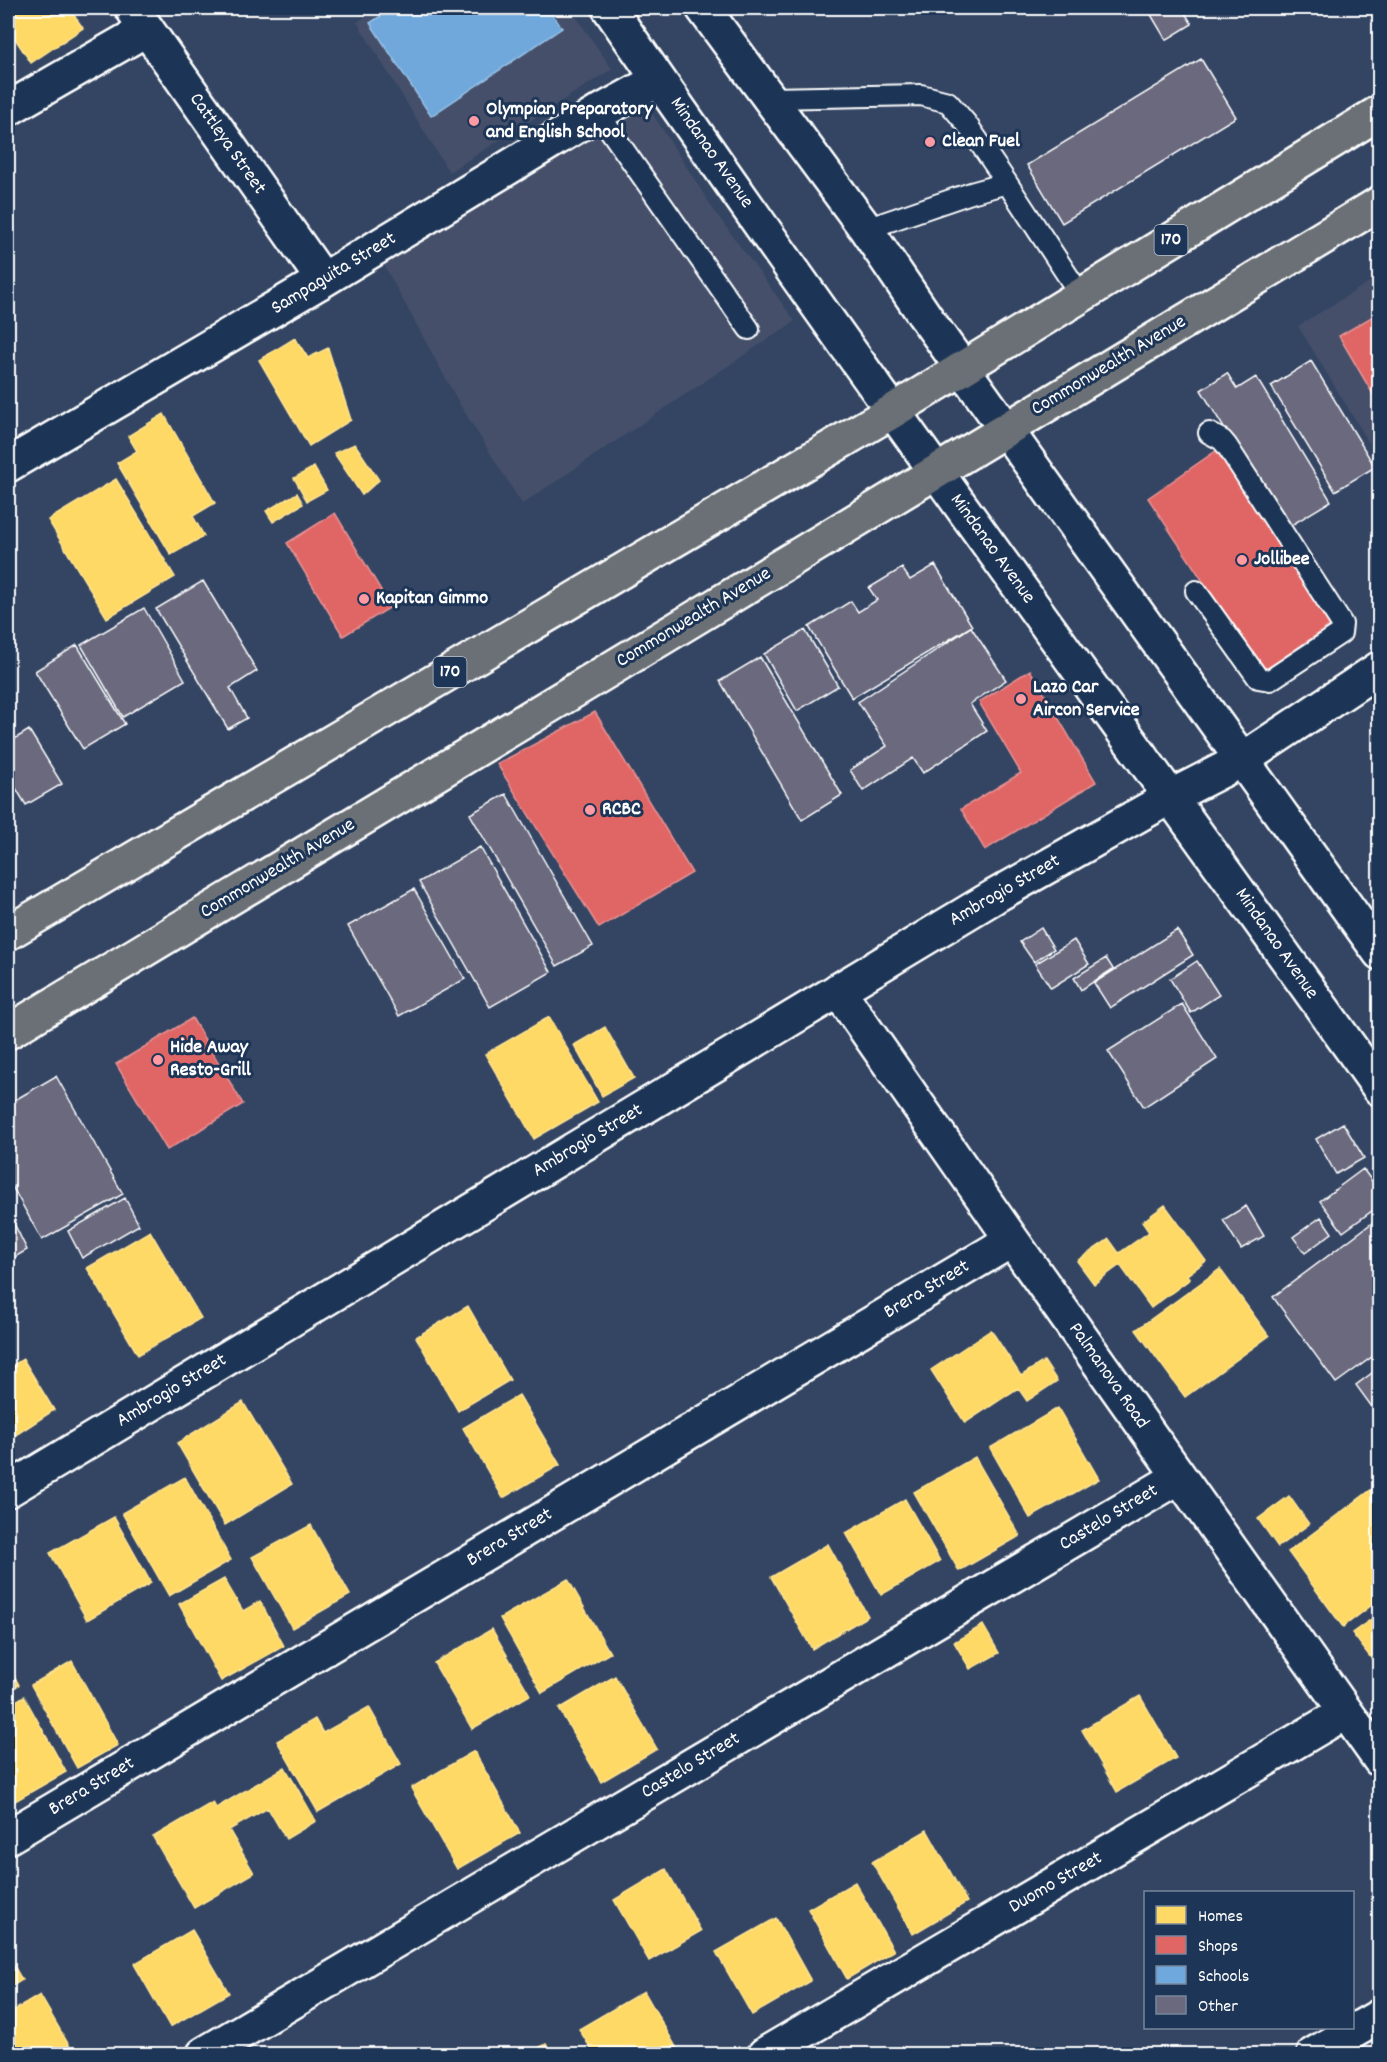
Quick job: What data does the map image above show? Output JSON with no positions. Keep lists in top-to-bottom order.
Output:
{
  "streets": {
    "main road": ["170", "Commonwealth Avenue"],
    "street": [
      "Cattleya Street",
      "Mindanao Avenue",
      "Sampaguita Street",
      "Ambrogio Street",
      "Brera Street",
      "Palmanova Road",
      "Castelo Street",
      "Duomo Street"
    ]
  },
  "crossings": [
    ["Cattleya Street", "Sampaguita Street"],
    ["Mindanao Avenue", "170"],
    ["Mindanao Avenue", "Sampaguita Street"],
    ["Mindanao Avenue", "Commonwealth Avenue"],
    ["Mindanao Avenue", "Ambrogio Street"],
    ["Ambrogio Street", "Palmanova Road"],
    ["Brera Street", "Palmanova Road"],
    ["Palmanova Road", "Castelo Street"],
    ["Palmanova Road", "Duomo Street"]
  ],
  "places": [
    "Olympian Preparatory and English School",
    "Clean Fuel",
    "Jollibee",
    "Kapitan Gimmo",
    "Lazo Car Aircon Service",
    "RCBC",
    "Hide Away Resto-Grill"
  ],
  "legend": [
    "Homes",
    "Shops",
    "Schools",
    "Other"
  ]
}
